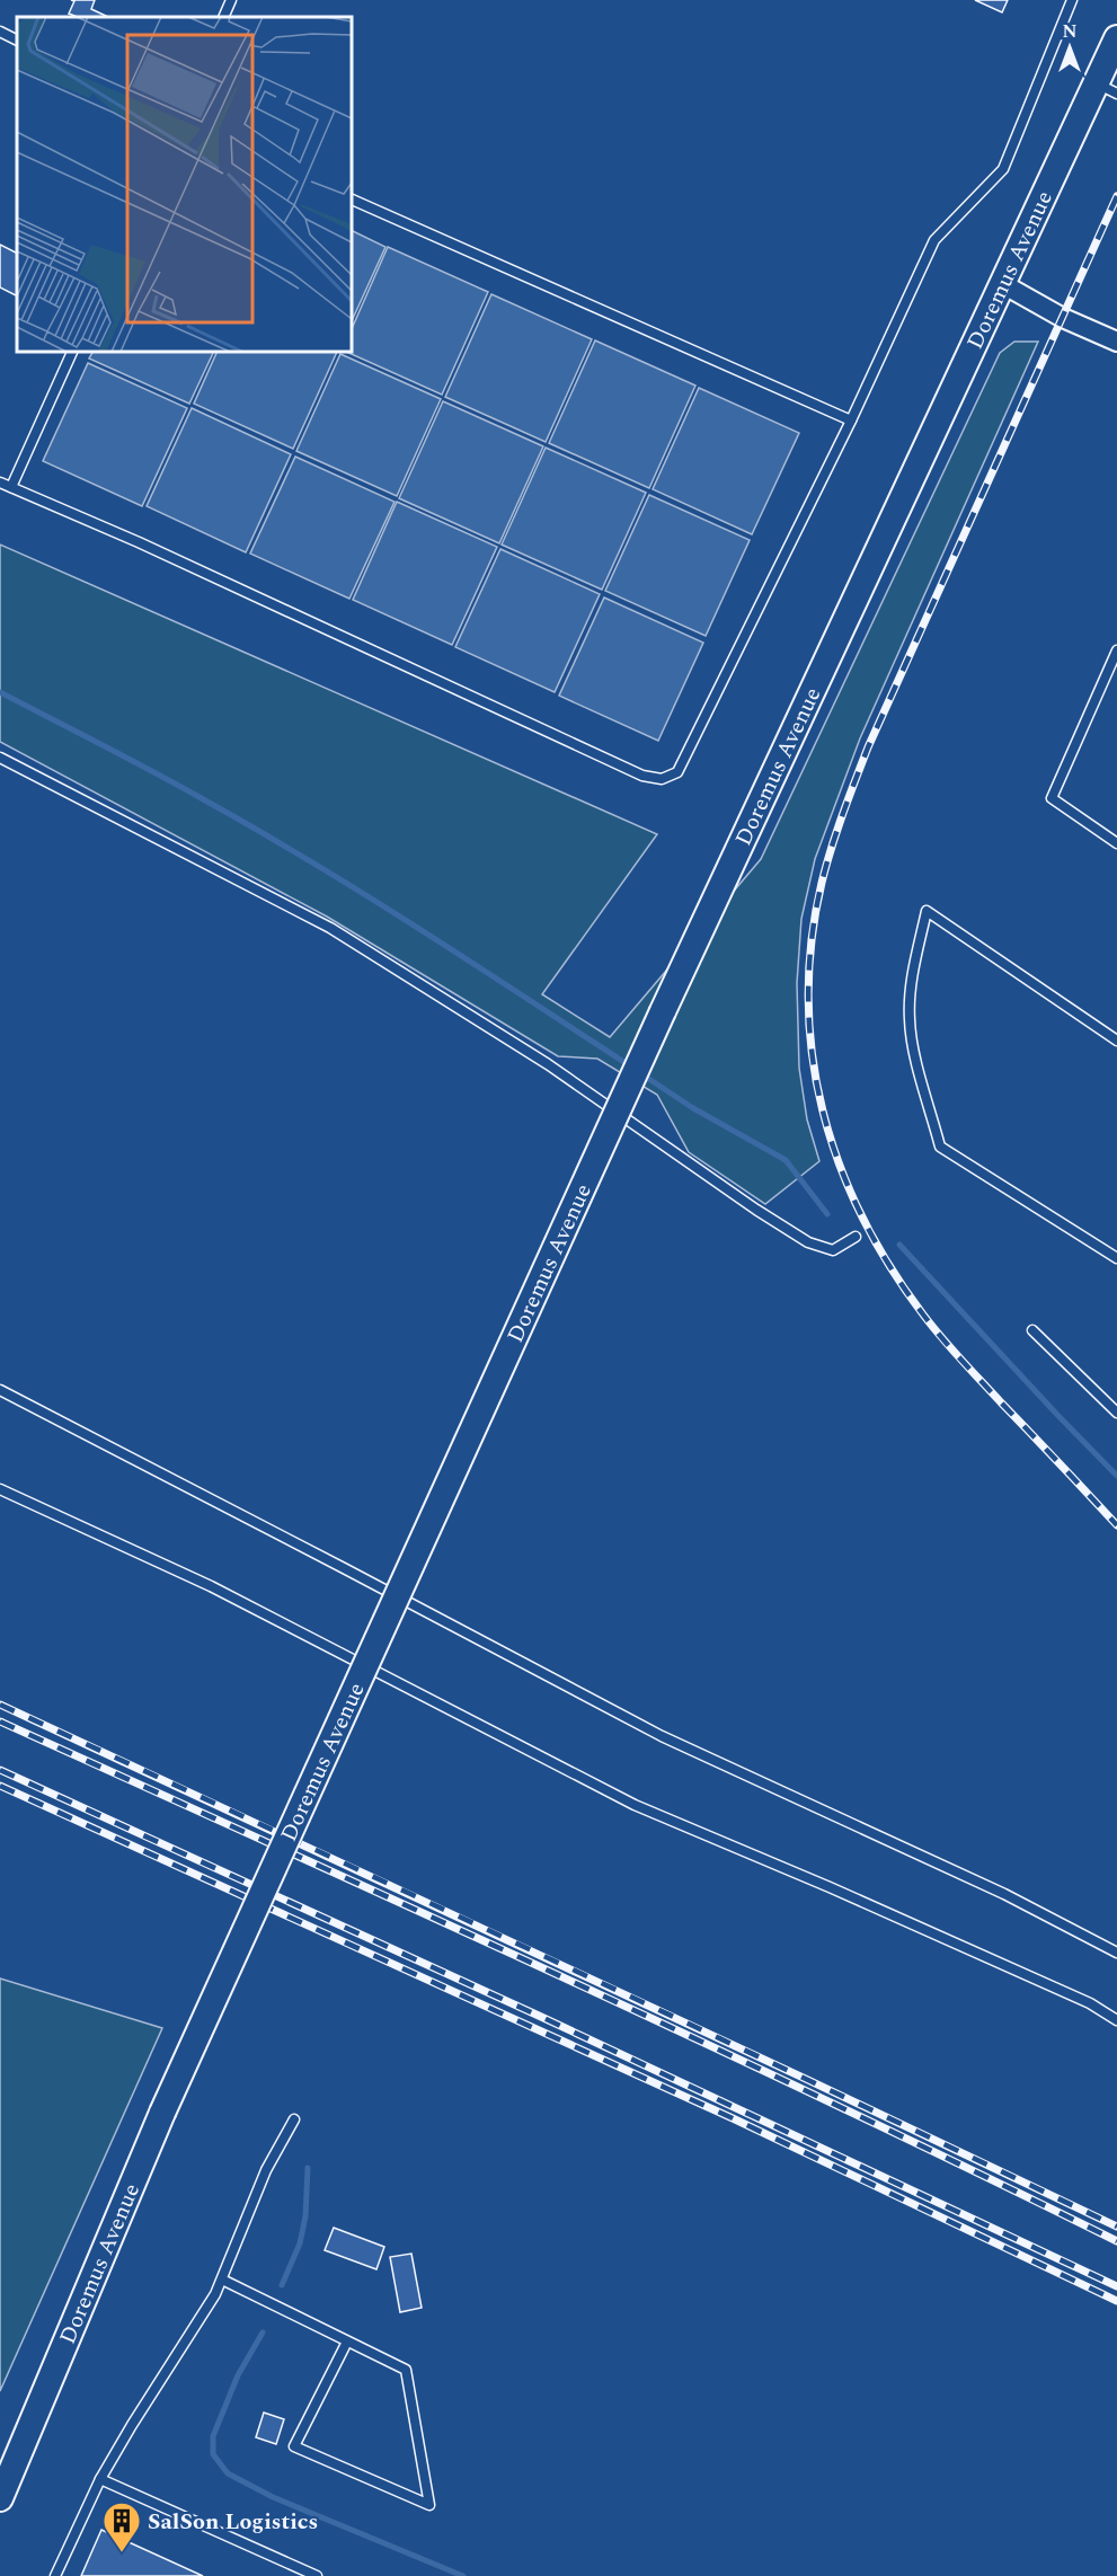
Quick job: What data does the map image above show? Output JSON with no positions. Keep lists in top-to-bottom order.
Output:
{
  "streets": {
    "main road": ["Doremus Avenue"]
  },
  "places": {
    "building": ["SalSon Logistics"]
  },
  "north": "top"
}
